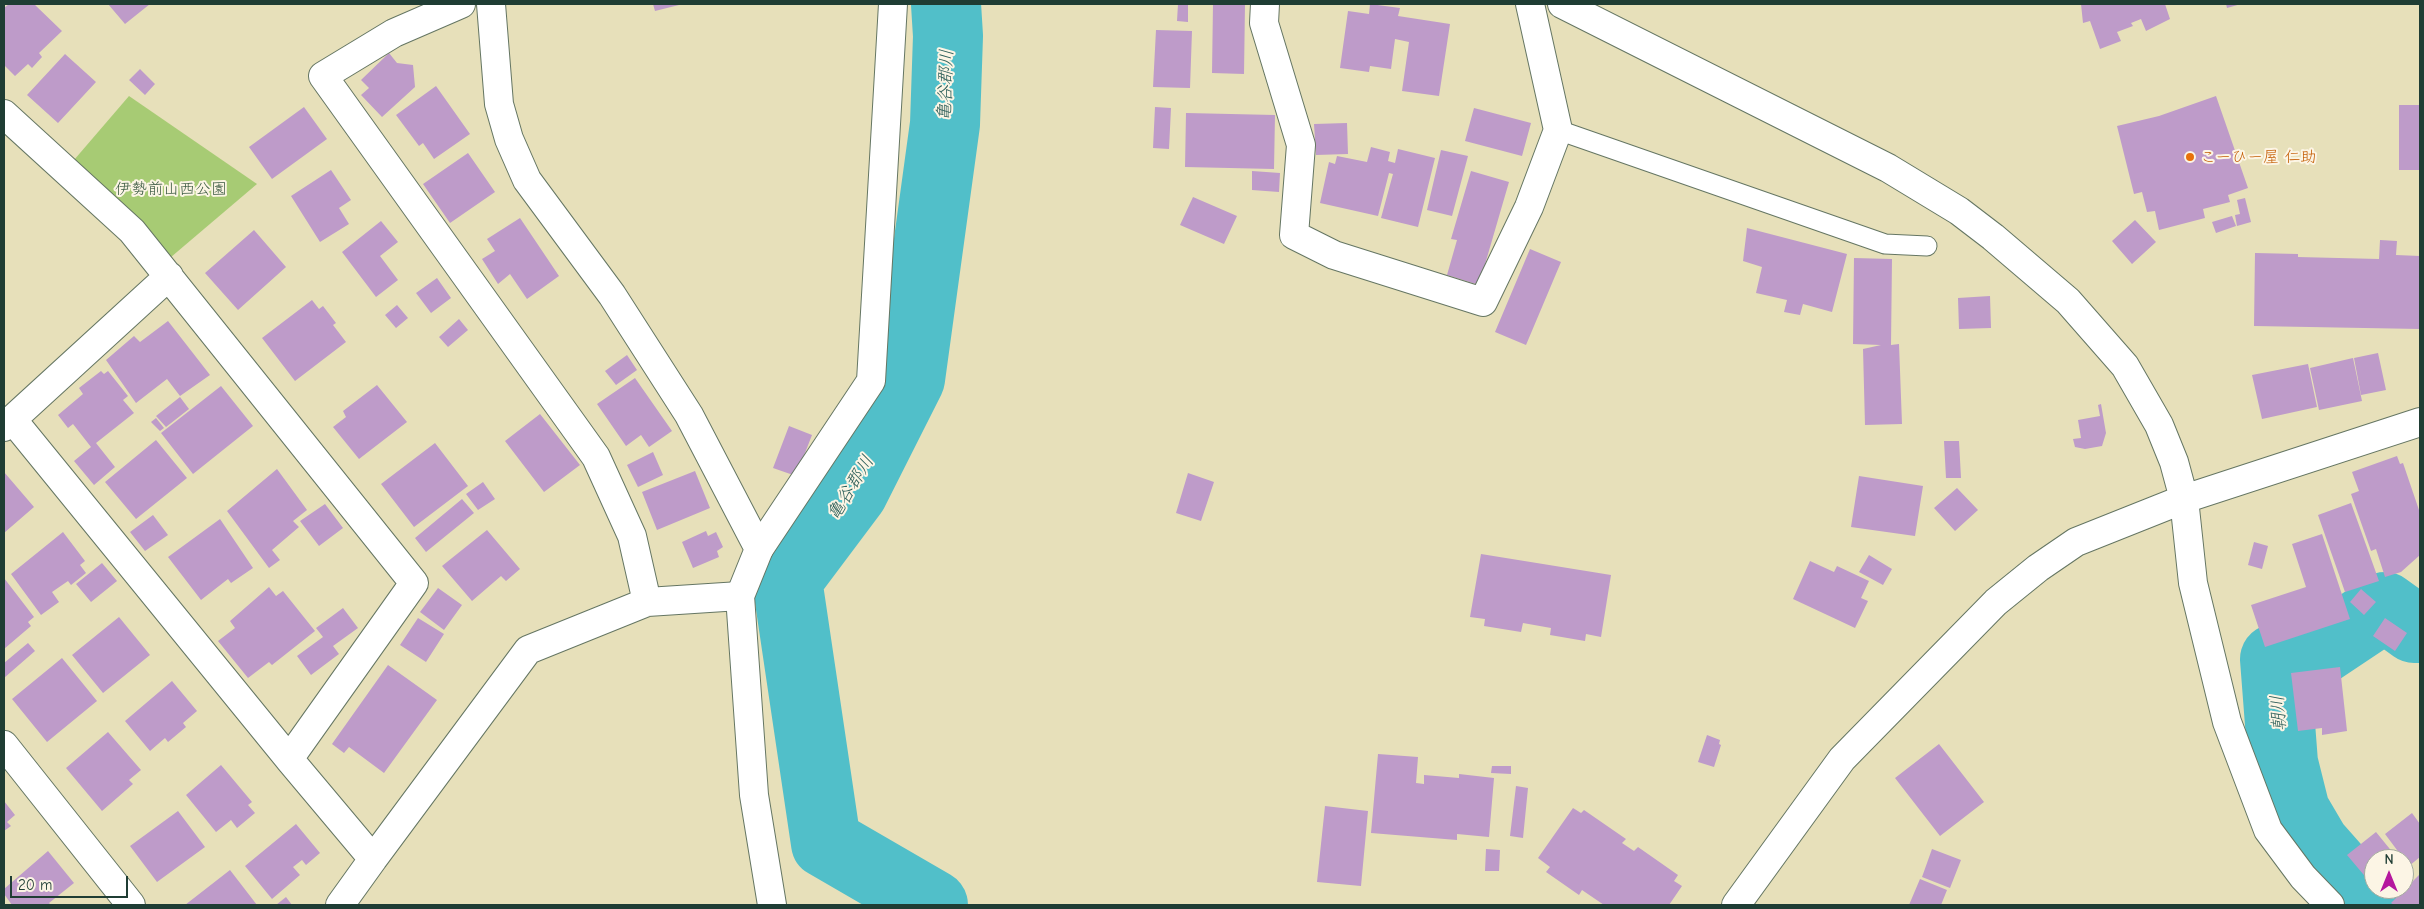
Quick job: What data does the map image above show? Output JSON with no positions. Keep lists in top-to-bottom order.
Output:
{
  "water": ["亀谷郡川", "朝川"],
  "parks": ["伊勢前山西公園"],
  "places": ["こーひー屋 仁助"],
  "scale_bar": "20 m",
  "north": "top"
}
